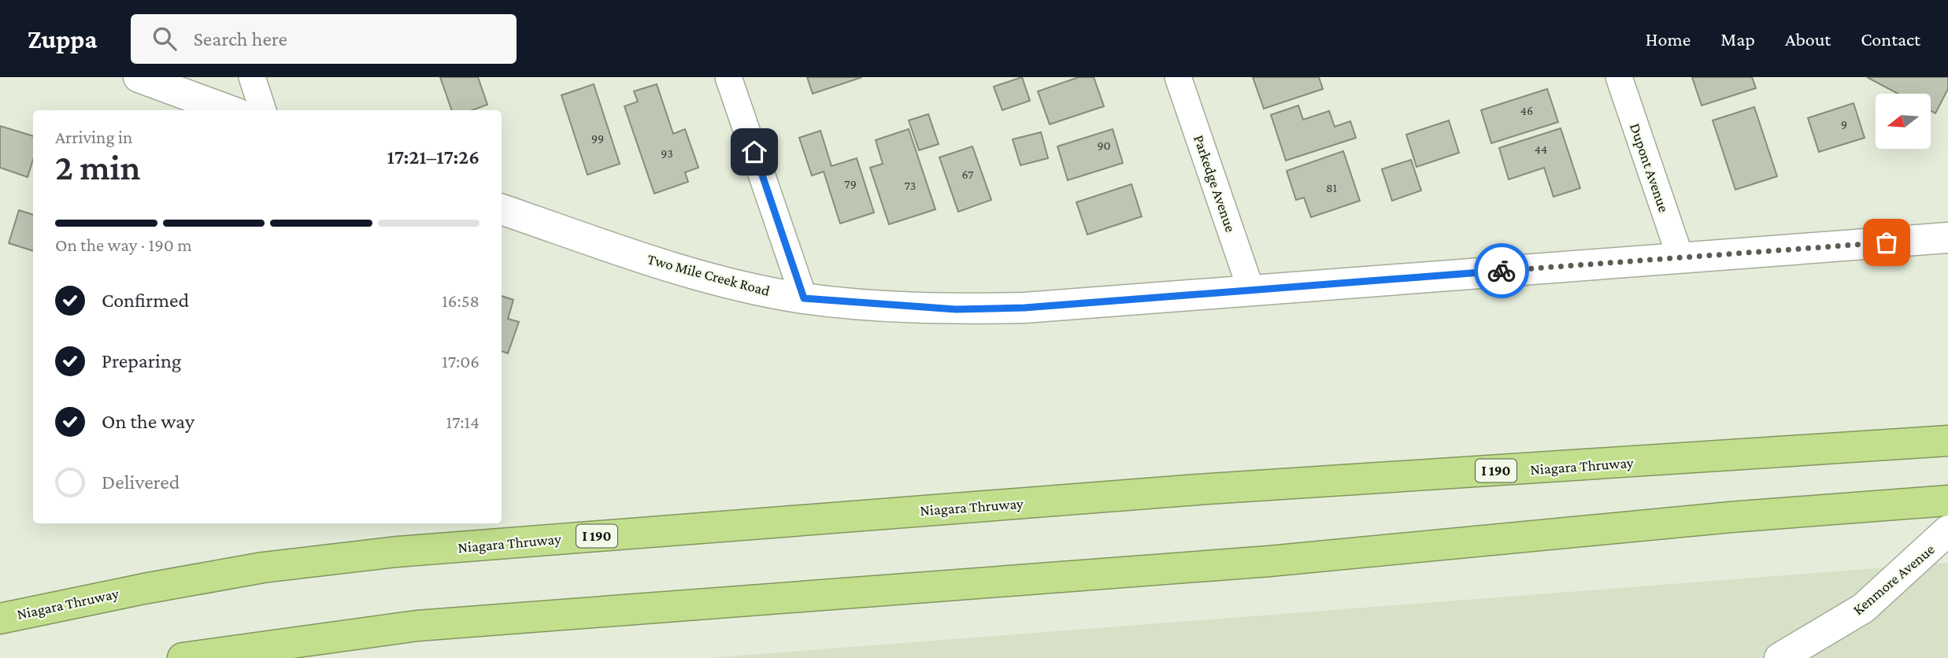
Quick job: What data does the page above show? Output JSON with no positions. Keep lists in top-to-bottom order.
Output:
{
  "streets": {
    "highway": ["Niagara Thruway", "I 190"],
    "street": [
      "Dupont Avenue",
      "Parkedge Avenue",
      "Two Mile Creek Road",
      "Kenmore Avenue"
    ]
  },
  "crossings": [
    ["Dupont Avenue", "Two Mile Creek Road"],
    ["Parkedge Avenue", "Two Mile Creek Road"]
  ],
  "house_numbers": [
    "46",
    "9",
    "99",
    "90",
    "44",
    "93",
    "67",
    "79",
    "73",
    "81"
  ],
  "north": "left",
  "page": {
    "header": "Zuppa",
    "search": "Search here",
    "nav": [
      "Home",
      "Map",
      "About",
      "Contact"
    ],
    "heading": ["2 min", "Arriving in", "17:21–17:26"],
    "bar": "On the way · 190 m",
    "list": [
      ["Confirmed", "16:58"],
      ["Preparing", "17:06"],
      ["On the way", "17:14"],
      "Delivered"
    ]
  }
}
